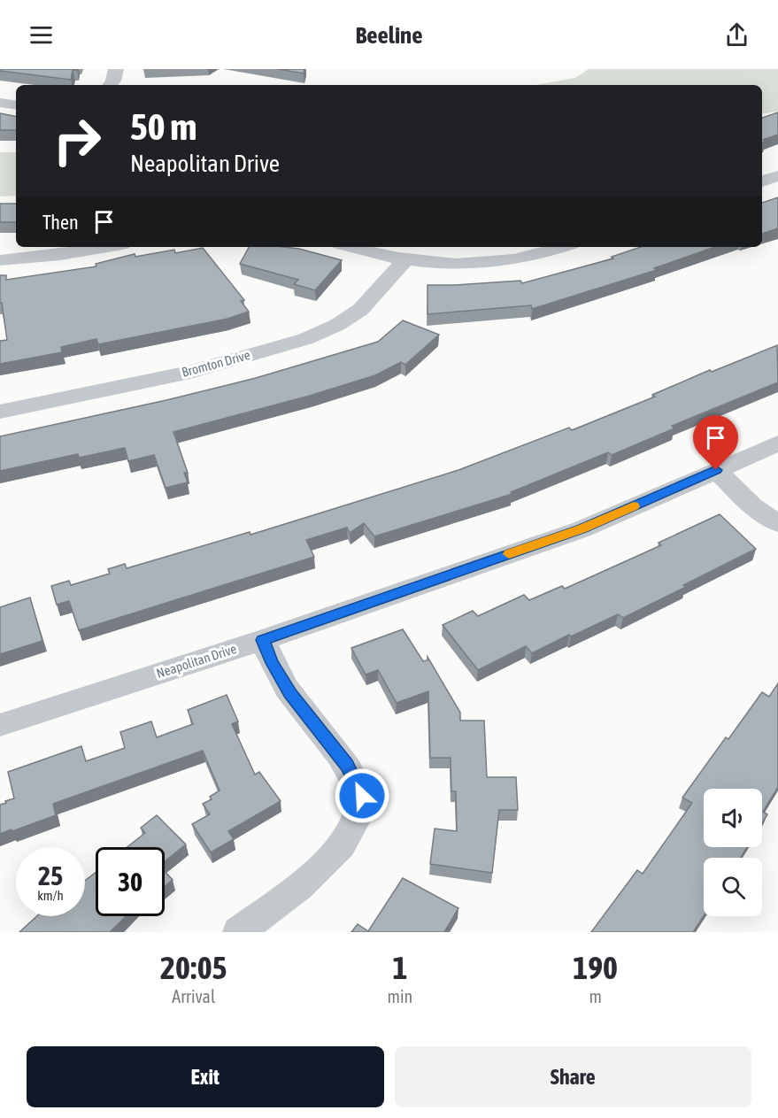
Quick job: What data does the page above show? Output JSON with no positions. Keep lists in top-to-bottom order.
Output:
{
  "streets": {
    "street": ["Bromton Drive", "Neapolitan Drive"]
  },
  "page": {
    "header": "Beeline",
    "turn": ["50 m", "Neapolitan Drive"],
    "then": "Then",
    "speed": "25 km/h",
    "limit": "30",
    "eta": [
      "20:05",
      "Arrival",
      "1",
      "min",
      "190",
      "m"
    ],
    "buttons": ["Exit", "Share"]
  }
}
